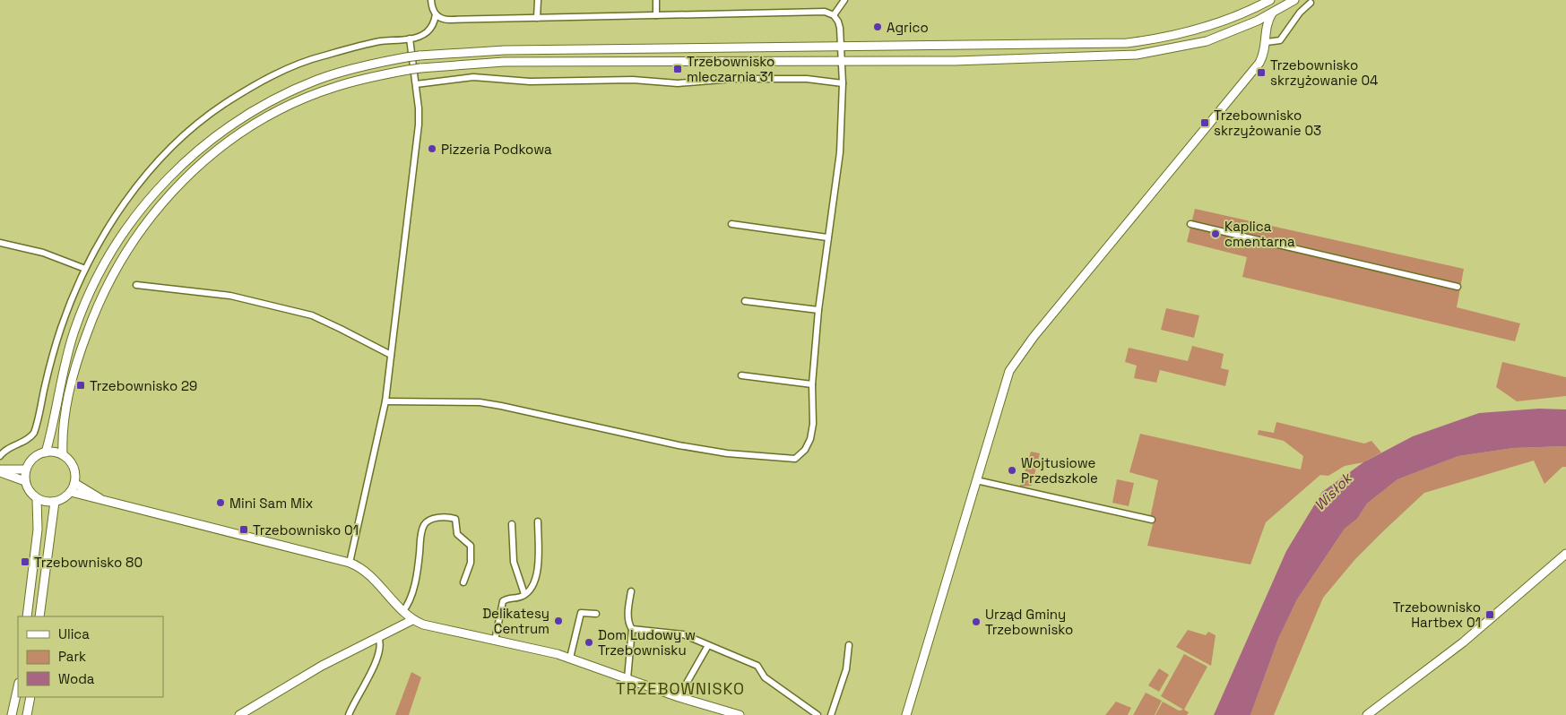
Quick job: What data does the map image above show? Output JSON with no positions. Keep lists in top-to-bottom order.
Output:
{
  "districts": ["TRZEBOWNISKO"],
  "water": ["Wisłok"],
  "places": {
    "other": [
      "Agrico",
      "Pizzeria Podkowa",
      "Kaplica cmentarna",
      "Wojtusiowe Przedszkole",
      "Mini Sam Mix",
      "Delikatesy Centrum",
      "Urząd Gminy Trzebownisko",
      "Dom Ludowy w Trzebownisku"
    ],
    "transit": [
      "Trzebownisko mleczarnia 31",
      "Trzebownisko skrzyżowanie 04",
      "Trzebownisko skrzyżowanie 03",
      "Trzebownisko 29",
      "Trzebownisko 01",
      "Trzebownisko 80",
      "Trzebownisko Hartbex 01"
    ]
  },
  "legend": ["Ulica", "Park", "Woda"]
}
